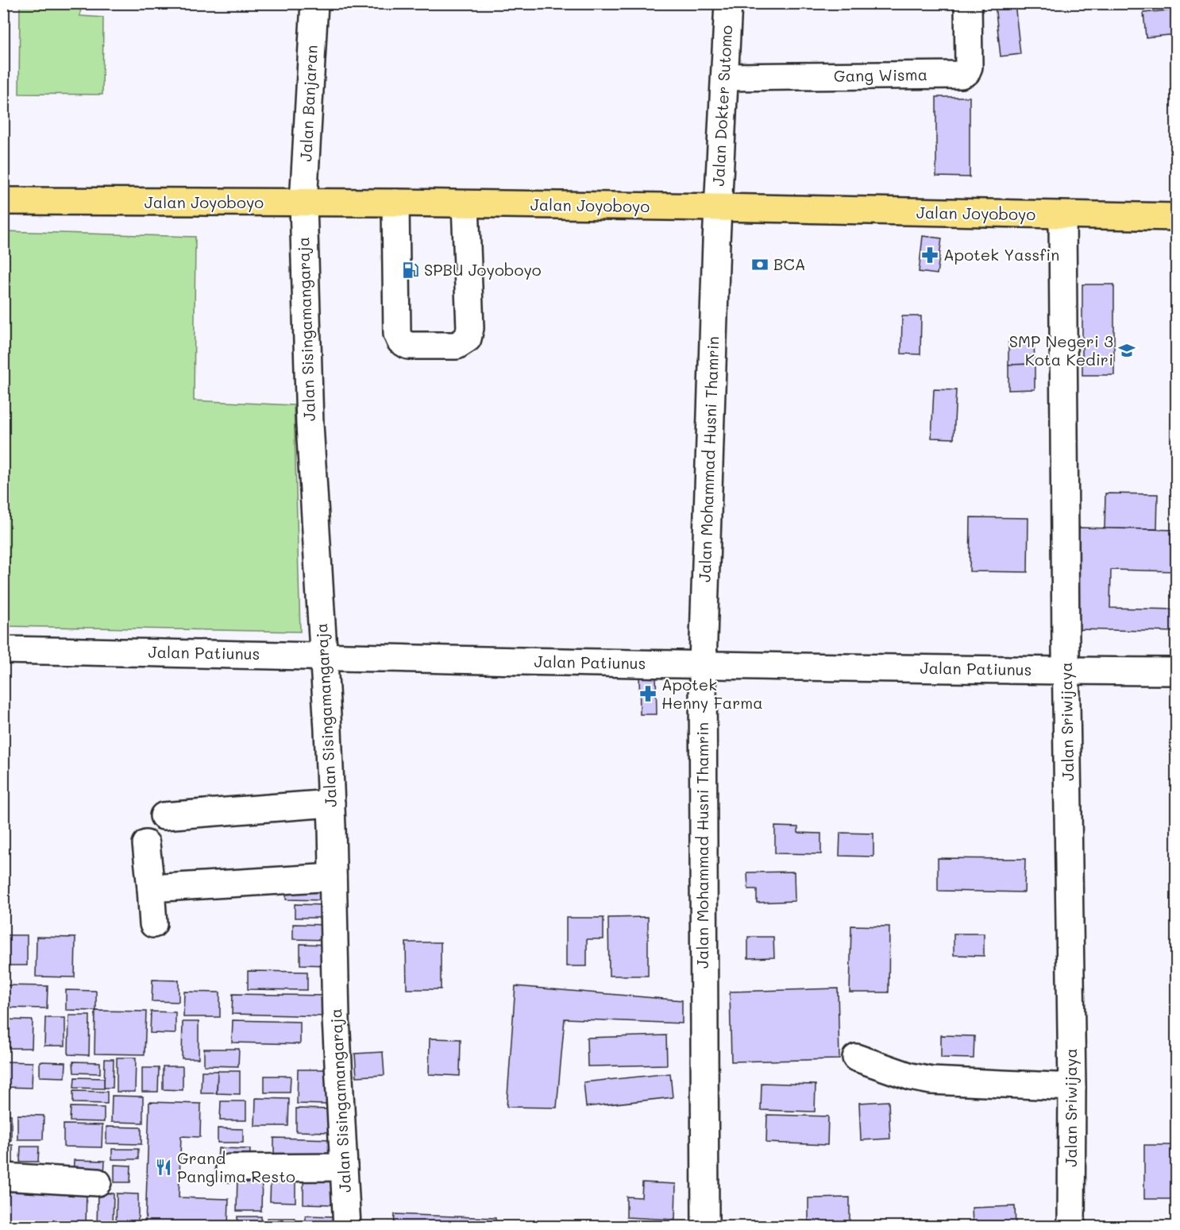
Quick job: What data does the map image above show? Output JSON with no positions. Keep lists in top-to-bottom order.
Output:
{
  "streets": {
    "main road": ["Jalan Joyoboyo"],
    "street": [
      "Gang Wisma",
      "Jalan Banjaran",
      "Jalan Dokter Sutomo",
      "Jalan Sisingamangaraja",
      "Jalan Mohammad Husni Thamrin",
      "Jalan Patiunus",
      "Jalan Sriwijaya"
    ]
  },
  "crossings": [
    ["Gang Wisma", "Jalan Dokter Sutomo"],
    ["Jalan Banjaran", "Jalan Joyoboyo"],
    ["Jalan Banjaran", "Jalan Sisingamangaraja"],
    ["Jalan Dokter Sutomo", "Jalan Joyoboyo"],
    ["Jalan Dokter Sutomo", "Jalan Mohammad Husni Thamrin"],
    ["Jalan Joyoboyo", "Jalan Sisingamangaraja"],
    ["Jalan Joyoboyo", "Jalan Mohammad Husni Thamrin"],
    ["Jalan Joyoboyo", "Jalan Sriwijaya"],
    ["Jalan Sisingamangaraja", "Jalan Patiunus"],
    ["Jalan Mohammad Husni Thamrin", "Jalan Patiunus"],
    ["Jalan Patiunus", "Jalan Sriwijaya"]
  ],
  "places": {
    "pharmacy": ["Apotek Yassfin", "Apotek Henny Farma"],
    "bank": ["BCA"],
    "fuel station": ["SPBU Joyoboyo"],
    "school or university": ["SMP Negeri 3 Kota Kediri"],
    "restaurant": ["Grand Panglima Resto"]
  }
}
